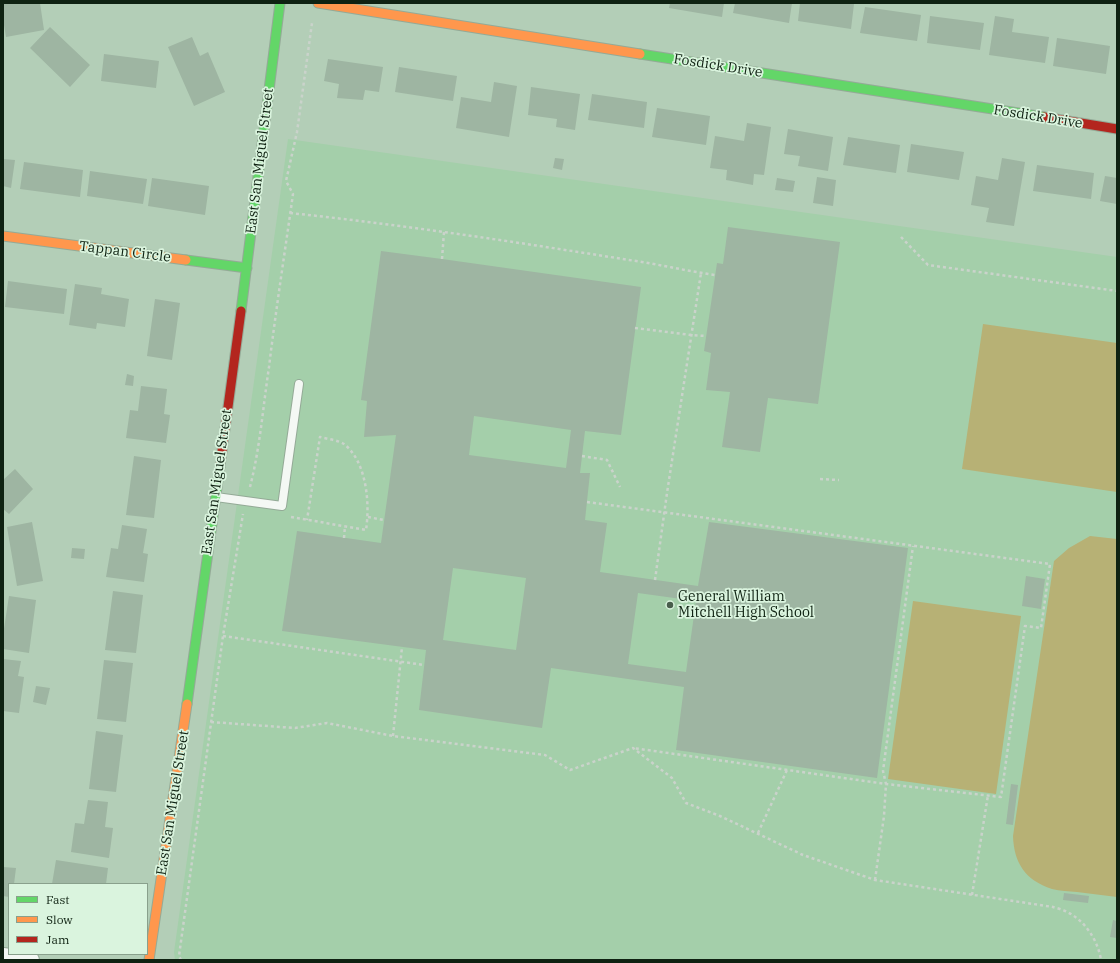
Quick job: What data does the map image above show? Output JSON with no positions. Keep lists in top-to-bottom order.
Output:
{
  "streets": {
    "street": ["Fosdick Drive", "East San Miguel Street", "Tappan Circle"]
  },
  "crossings": [
    ["East San Miguel Street", "Tappan Circle"]
  ],
  "places": ["General William Mitchell High School"],
  "legend": ["Fast", "Slow", "Jam"]
}
